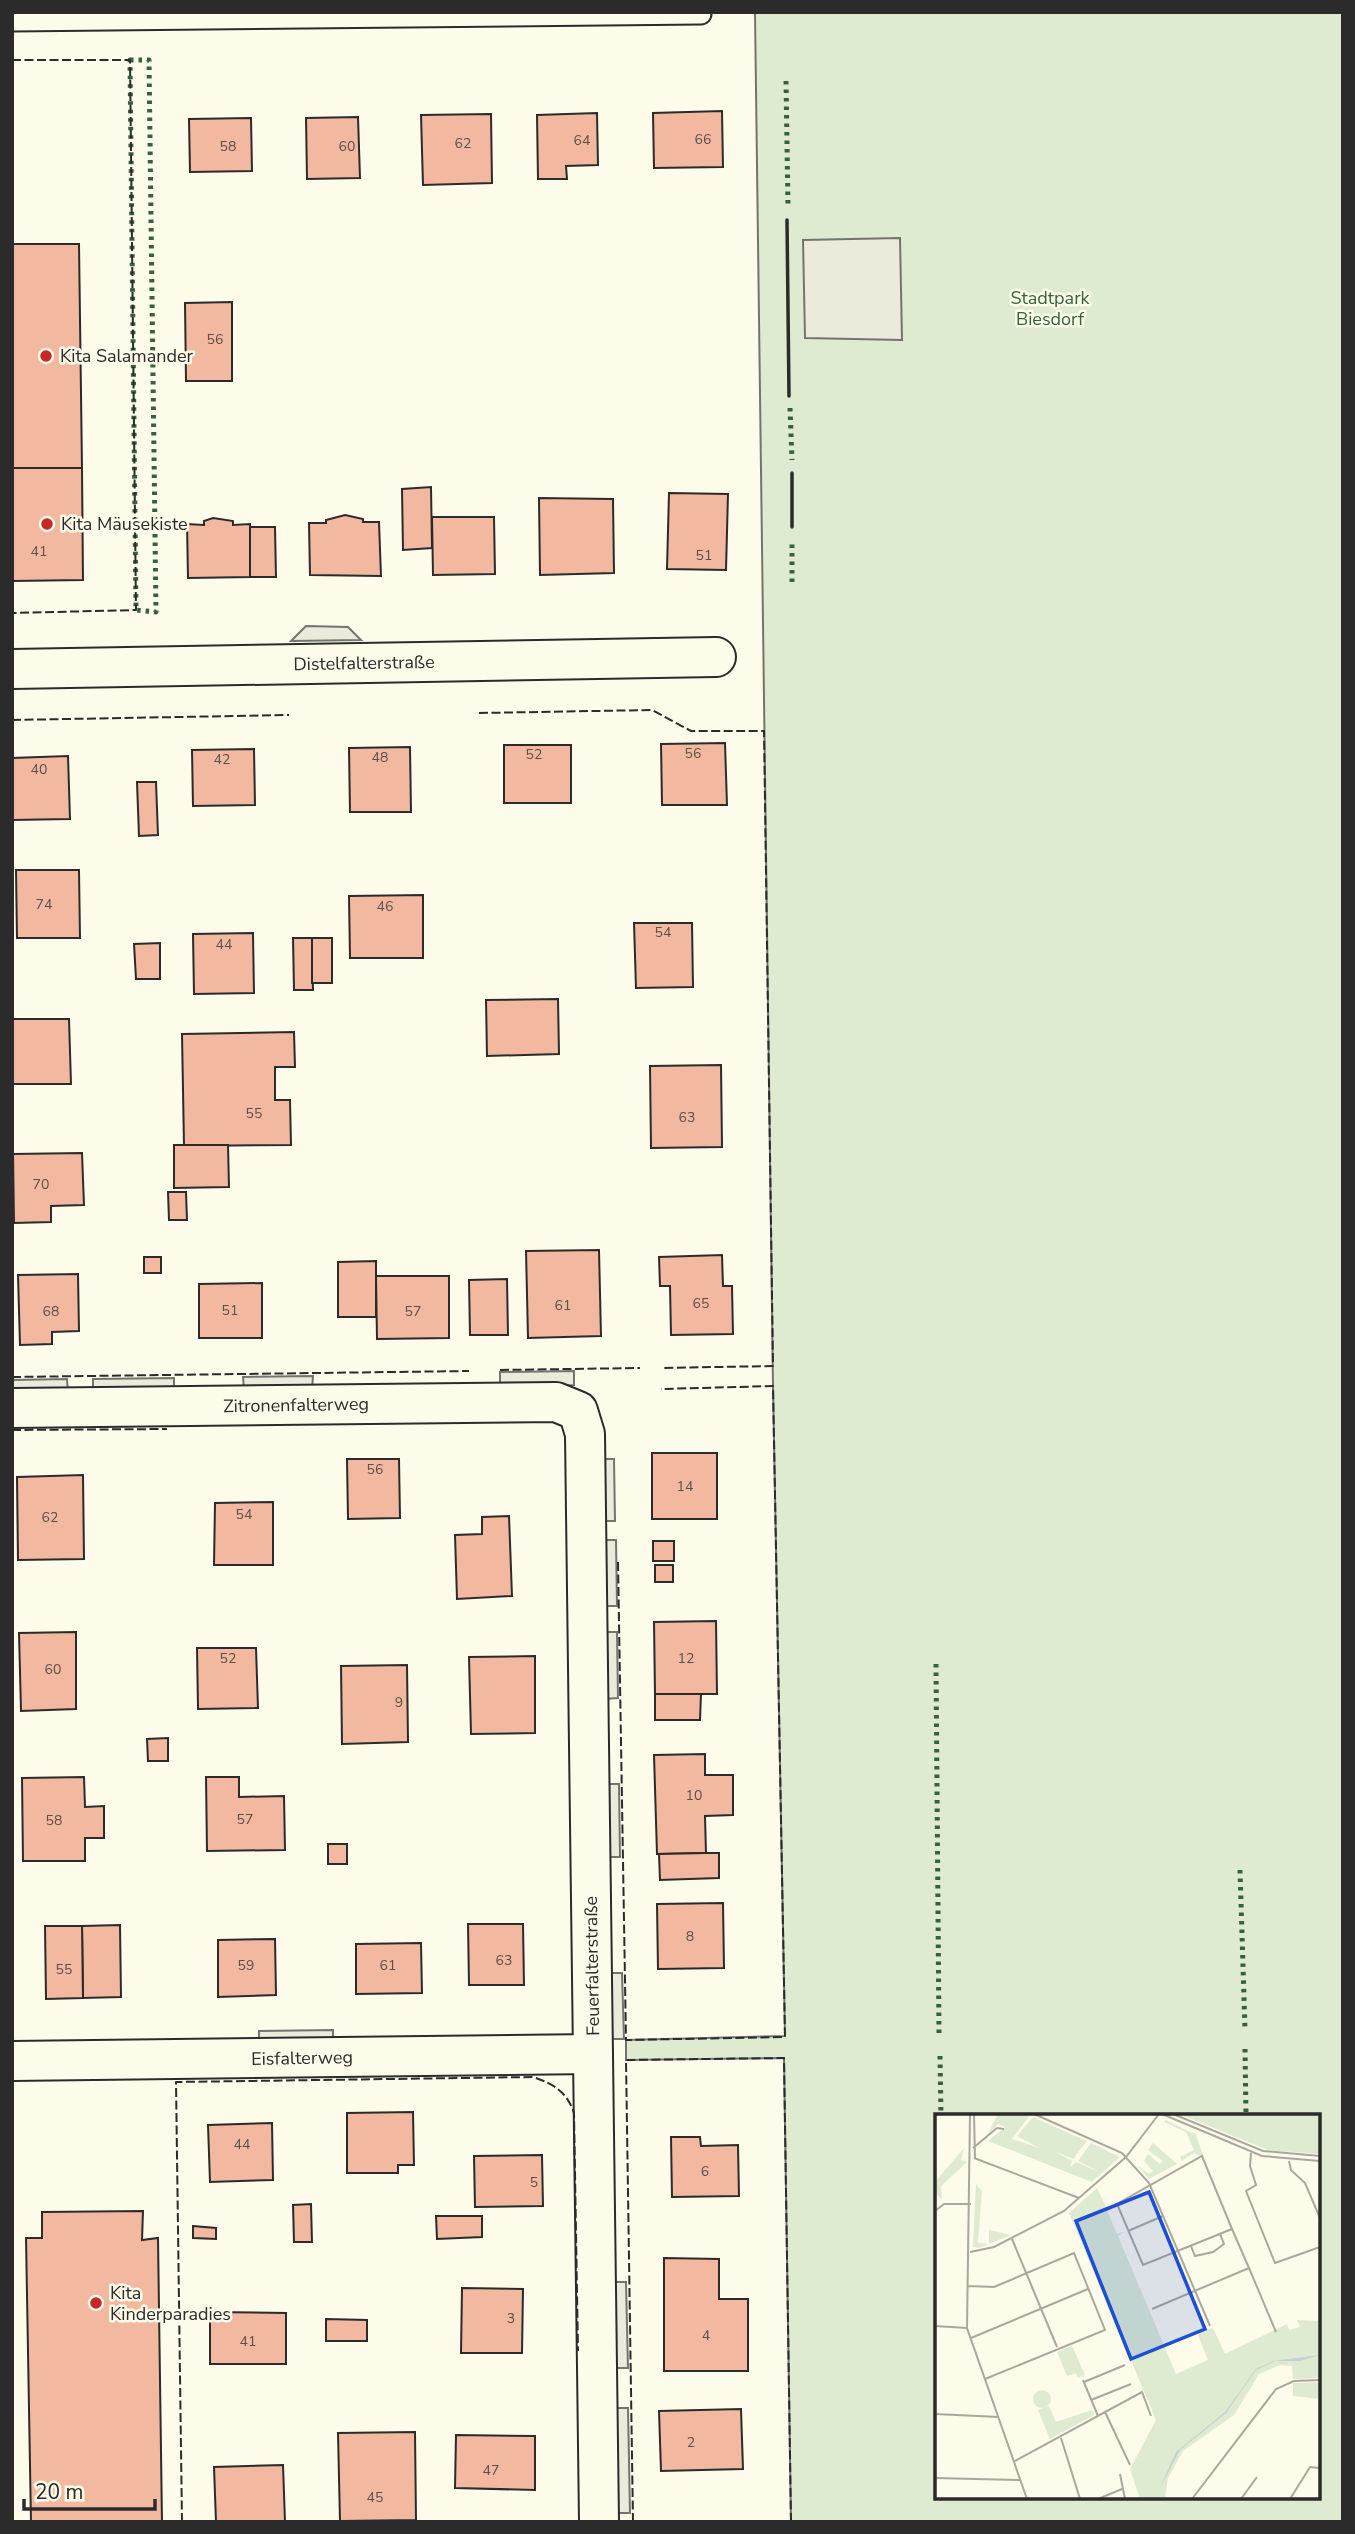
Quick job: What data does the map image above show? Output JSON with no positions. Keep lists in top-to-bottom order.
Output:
{
  "streets": {
    "street": [
      "Distelfalterstraße",
      "Zitronenfalterweg",
      "Feuerfalterstraße",
      "Eisfalterweg"
    ]
  },
  "crossings": [
    ["Zitronenfalterweg", "Feuerfalterstraße"],
    ["Feuerfalterstraße", "Eisfalterweg"]
  ],
  "parks": ["Stadtpark Biesdorf"],
  "places": ["Kita Salamander", "Kita Mäusekiste", "Kita Kinderparadies"],
  "house_numbers": [
    "66",
    "64",
    "62",
    "58",
    "60",
    "56",
    "41",
    "51",
    "56",
    "52",
    "48",
    "42",
    "40",
    "74",
    "46",
    "54",
    "44",
    "55",
    "63",
    "70",
    "65",
    "61",
    "51",
    "68",
    "57",
    "56",
    "14",
    "54",
    "62",
    "52",
    "12",
    "60",
    "9",
    "10",
    "57",
    "58",
    "8",
    "63",
    "59",
    "61",
    "55",
    "44",
    "6",
    "5",
    "3",
    "4",
    "41",
    "2",
    "47",
    "45"
  ],
  "scale_bar": "20 m"
}
